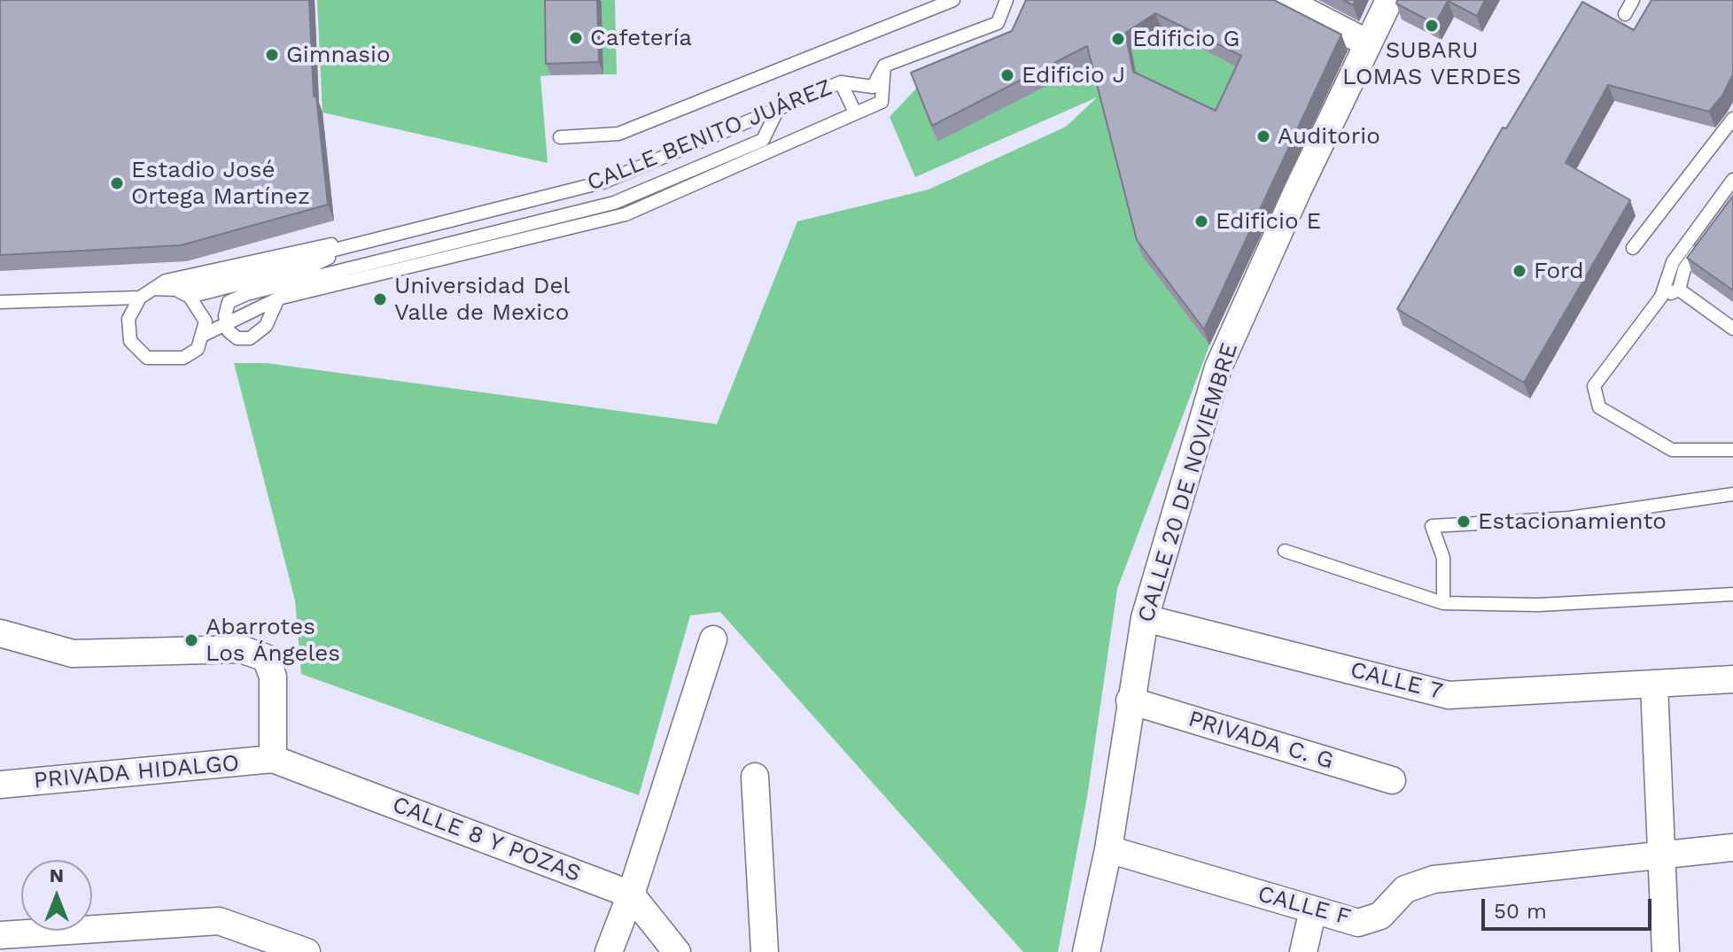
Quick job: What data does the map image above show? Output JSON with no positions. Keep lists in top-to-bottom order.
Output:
{
  "streets": {
    "street": [
      "CALLE 20 DE NOVIEMBRE",
      "CALLE 7",
      "PRIVADA C. G",
      "PRIVADA HIDALGO",
      "CALLE 8 Y POZAS",
      "CALLE F"
    ],
    "lane": ["CALLE BENITO JUÁREZ"]
  },
  "crossings": [
    ["CALLE 20 DE NOVIEMBRE", "CALLE 7"],
    ["CALLE 20 DE NOVIEMBRE", "PRIVADA C. G"],
    ["CALLE 20 DE NOVIEMBRE", "CALLE F"],
    ["PRIVADA HIDALGO", "CALLE 8 Y POZAS"]
  ],
  "places": [
    "SUBARU LOMAS VERDES",
    "Cafetería",
    "Edificio G",
    "Gimnasio",
    "Edificio J",
    "Auditorio",
    "Estadio José Ortega Martínez",
    "Edificio E",
    "Ford",
    "Universidad Del Valle de Mexico",
    "Estacionamiento",
    "Abarrotes Los Ángeles"
  ],
  "scale_bar": "50 m",
  "north": "top"
}
